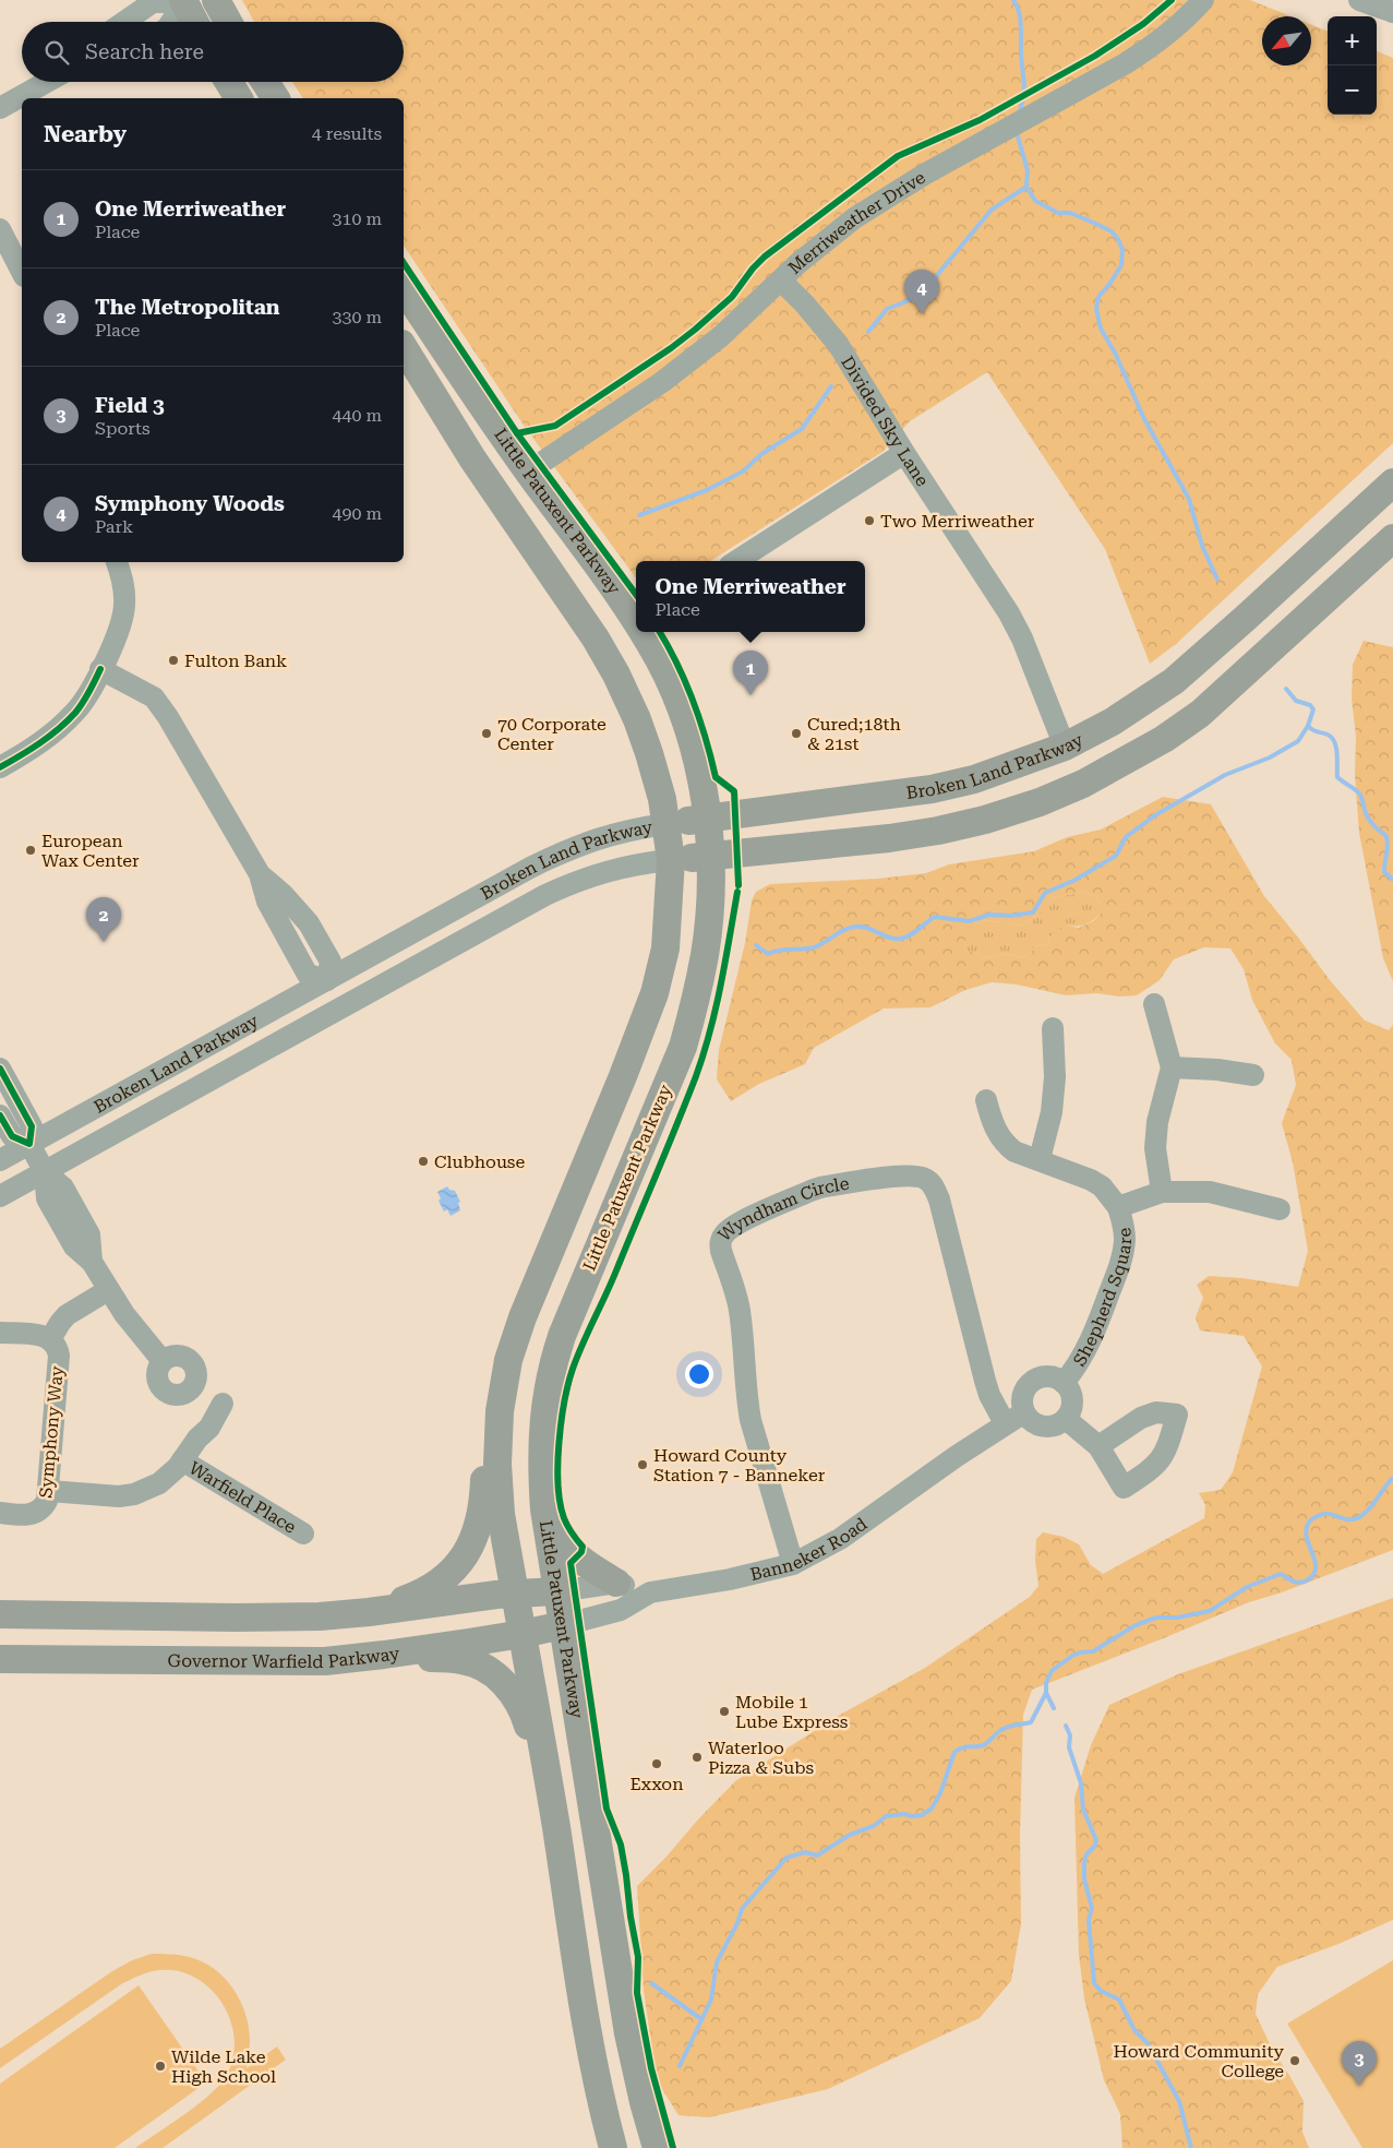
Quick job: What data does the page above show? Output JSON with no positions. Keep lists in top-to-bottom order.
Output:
{
  "streets": {
    "main road": ["Little Patuxent Parkway", "Broken Land Parkway", "Governor Warfield Parkway"],
    "street": [
      "Merriweather Drive",
      "Divided Sky Lane",
      "Wyndham Circle",
      "Shepherd Square",
      "Symphony Way",
      "Warfield Place",
      "Banneker Road"
    ]
  },
  "crossings": [
    ["Merriweather Drive", "Divided Sky Lane"],
    ["Merriweather Drive", "Little Patuxent Parkway"],
    ["Divided Sky Lane", "Broken Land Parkway"],
    ["Little Patuxent Parkway", "Broken Land Parkway"],
    ["Little Patuxent Parkway", "Banneker Road"],
    ["Little Patuxent Parkway", "Governor Warfield Parkway"],
    ["Wyndham Circle", "Banneker Road"],
    ["Shepherd Square", "Banneker Road"],
    ["Symphony Way", "Warfield Place"],
    ["Banneker Road", "Governor Warfield Parkway"]
  ],
  "places": [
    "Two Merriweather",
    "Fulton Bank",
    "70 Corporate Center",
    "Cured;18th & 21st",
    "European Wax Center",
    "Clubhouse",
    "Howard County Station 7 - Banneker",
    "Mobile 1 Lube Express",
    "Waterloo Pizza & Subs",
    "Exxon",
    "Howard Community College",
    "Wilde Lake High School"
  ],
  "north": "bottom left",
  "page": {
    "map_buttons": ["+", "−"],
    "search": "Search here",
    "heading": ["Nearby", "4 results"],
    "list": [
      {
        "mark": "1",
        "name": "One Merriweather",
        "note": "Place",
        "value": "310 m"
      },
      {
        "mark": "2",
        "name": "The Metropolitan",
        "note": "Place",
        "value": "330 m"
      },
      {
        "mark": "3",
        "name": "Field 3",
        "note": "Sports",
        "value": "440 m"
      },
      {
        "mark": "4",
        "name": "Symphony Woods",
        "note": "Park",
        "value": "490 m"
      }
    ],
    "pins": [
      "4",
      "1",
      "2",
      "3"
    ],
    "popup": ["One Merriweather", "Place"]
  }
}
